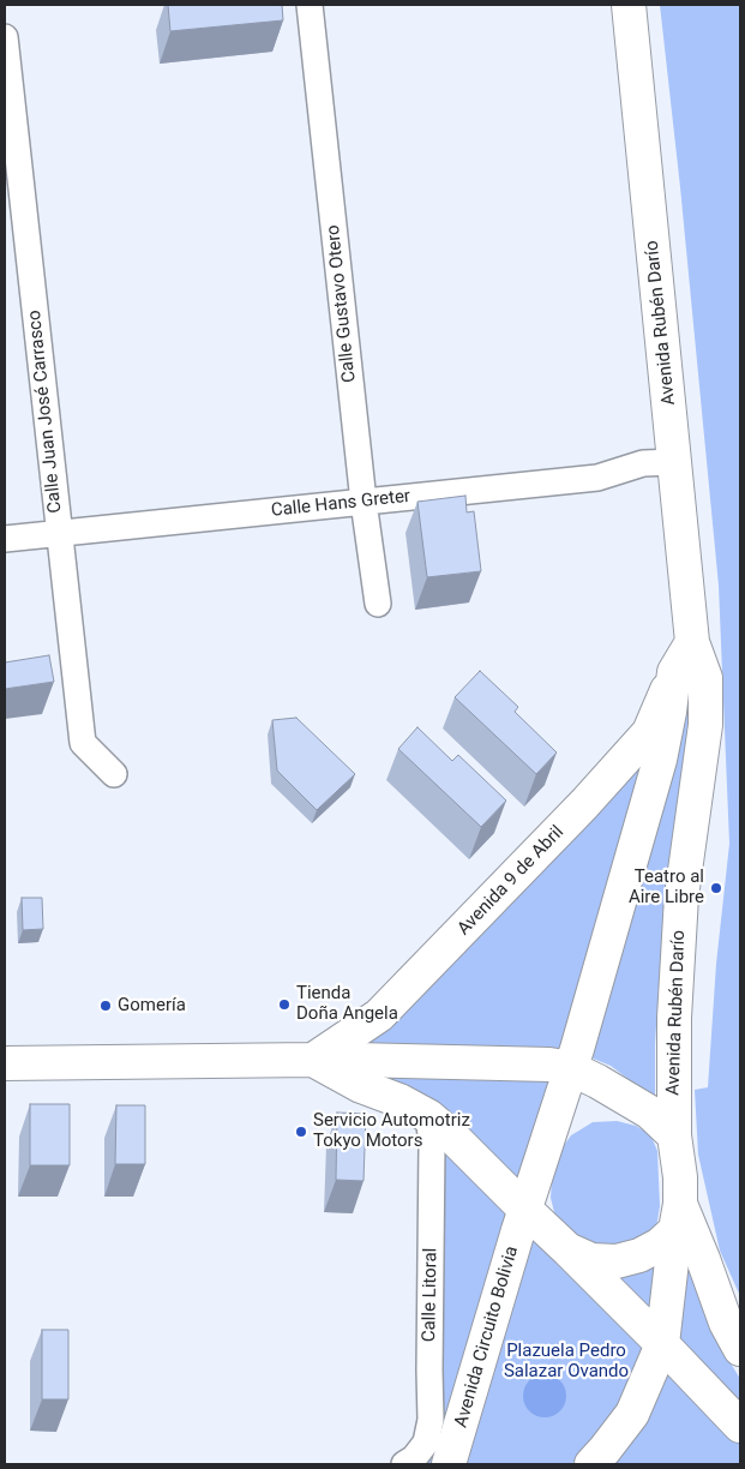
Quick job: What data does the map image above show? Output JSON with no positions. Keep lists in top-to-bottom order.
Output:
{
  "streets": {
    "main road": ["Avenida Rubén Darío", "Avenida 9 de Abril", "Avenida Circuito Bolivia"],
    "street": [
      "Calle Gustavo Otero",
      "Calle Juan José Carrasco",
      "Calle Hans Greter",
      "Calle Litoral"
    ]
  },
  "crossings": [
    ["Calle Gustavo Otero", "Calle Hans Greter"],
    ["Avenida Rubén Darío", "Calle Hans Greter"],
    ["Avenida Rubén Darío", "Avenida Circuito Bolivia"],
    ["Calle Juan José Carrasco", "Calle Hans Greter"]
  ],
  "parks": ["Plazuela Pedro Salazar Ovando"],
  "places": [
    "Teatro al Aire Libre",
    "Tienda Doña Angela",
    "Gomería",
    "Servicio Automotriz Tokyo Motors"
  ]
}
